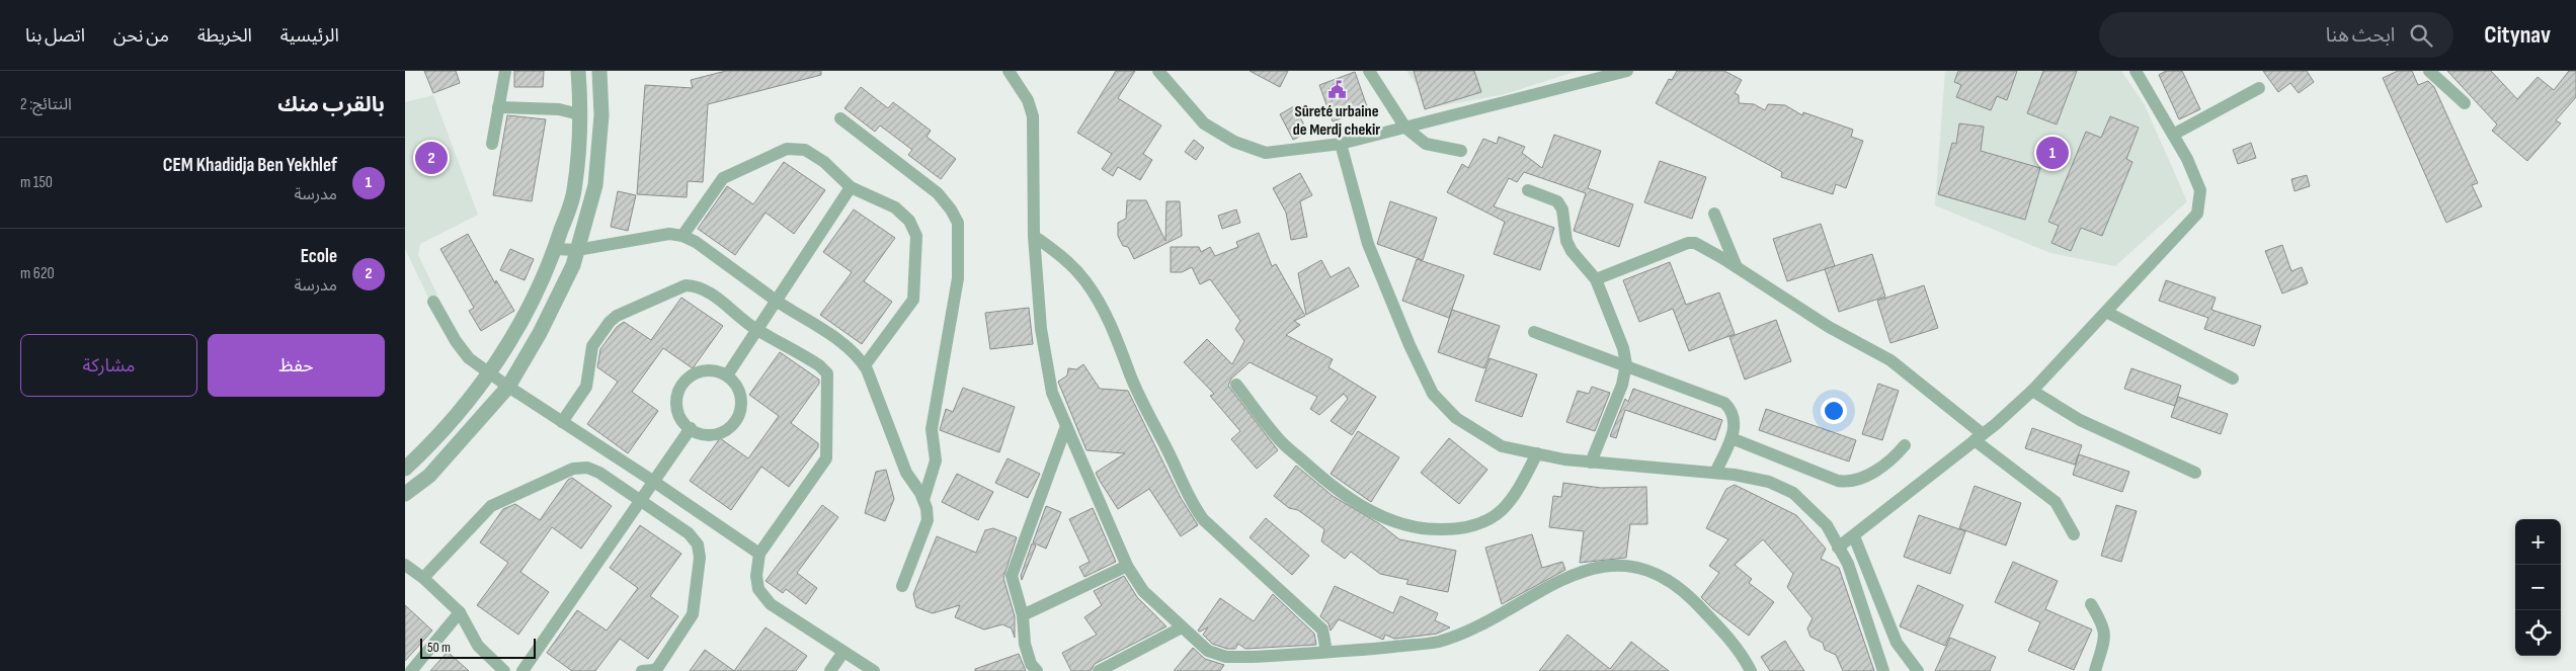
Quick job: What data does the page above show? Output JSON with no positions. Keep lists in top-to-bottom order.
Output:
{
  "places": {
    "public building": ["Sûreté urbaine de Merdj chekir"]
  },
  "scale_bar": "50 m",
  "page": {
    "header": "Citynav",
    "search": "ابحث هنا",
    "nav": [
      "الرئيسية",
      "الخريطة",
      "من نحن",
      "اتصل بنا"
    ],
    "heading": ["بالقرب منك", "النتائج: 2"],
    "pins": ["1", "2"],
    "list": [
      {
        "mark": "1",
        "name": "CEM Khadidja Ben Yekhlef",
        "note": "مدرسة",
        "value": "150 m"
      },
      {
        "mark": "2",
        "name": "Ecole",
        "note": "مدرسة",
        "value": "620 m"
      }
    ],
    "buttons": ["حفظ", "مشاركة"],
    "map_buttons": ["+", "−"],
    "scale": "50 m"
  }
}
